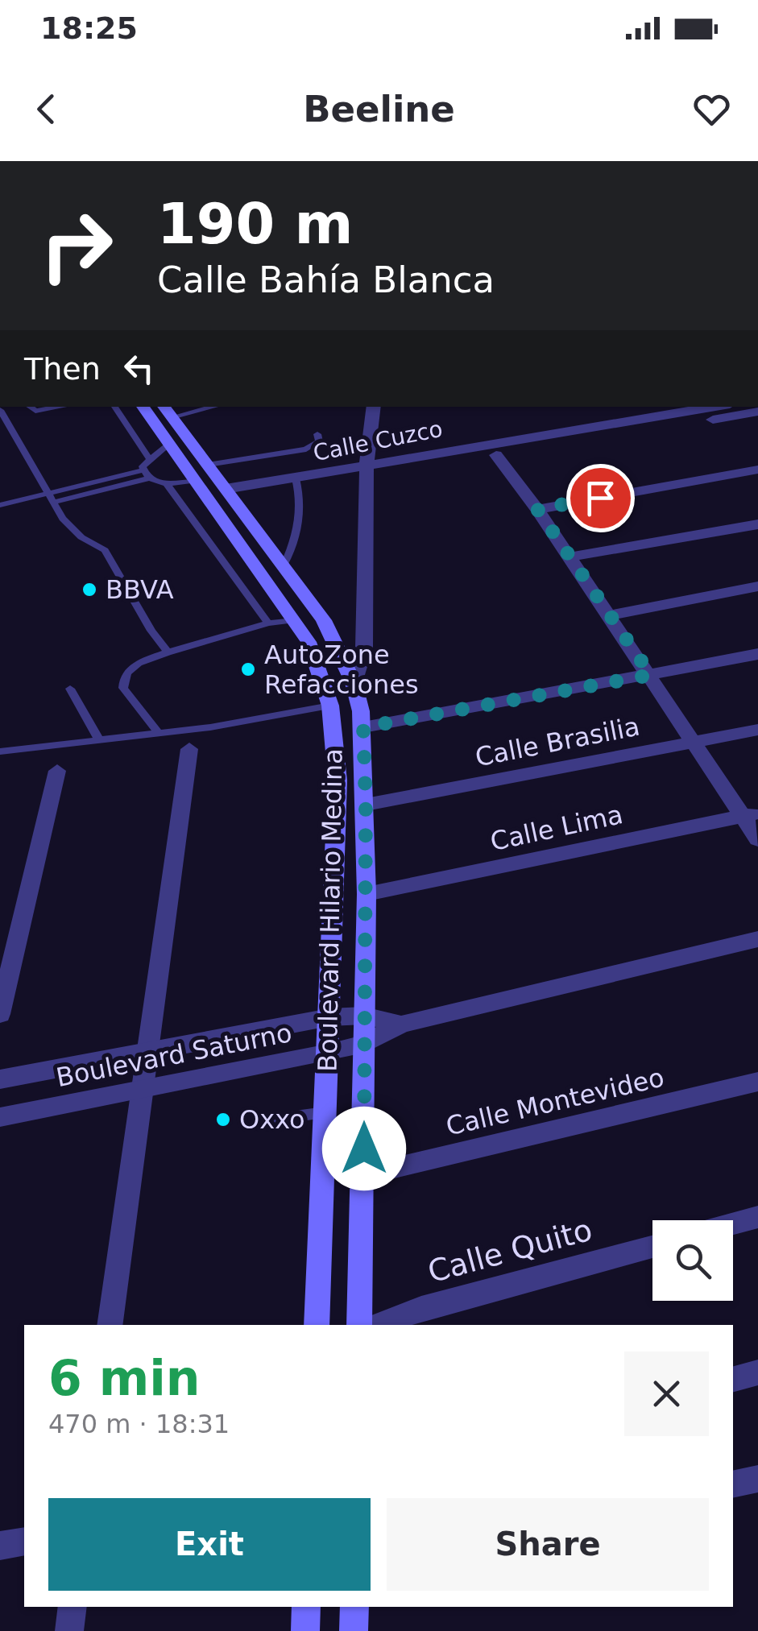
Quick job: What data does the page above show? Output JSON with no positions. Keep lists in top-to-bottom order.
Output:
{
  "streets": {
    "main road": ["Boulevard Hilario Medina"],
    "street": [
      "Calle Cuzco",
      "Calle Brasilia",
      "Calle Lima",
      "Boulevard Saturno",
      "Calle Montevideo",
      "Calle Quito"
    ]
  },
  "crossings": [
    ["Calle Cuzco", "Boulevard Hilario Medina"],
    ["Calle Brasilia", "Boulevard Hilario Medina"],
    ["Calle Lima", "Boulevard Hilario Medina"],
    ["Boulevard Hilario Medina", "Boulevard Saturno"],
    ["Boulevard Hilario Medina", "Calle Montevideo"]
  ],
  "places": ["BBVA", "AutoZone Refacciones", "Oxxo"],
  "page": {
    "status": "18:25",
    "header": "Beeline",
    "turn": ["190 m", "Calle Bahía Blanca"],
    "then": "Then",
    "heading": ["6 min", "470 m · 18:31"],
    "buttons": ["Exit", "Share"]
  }
}
